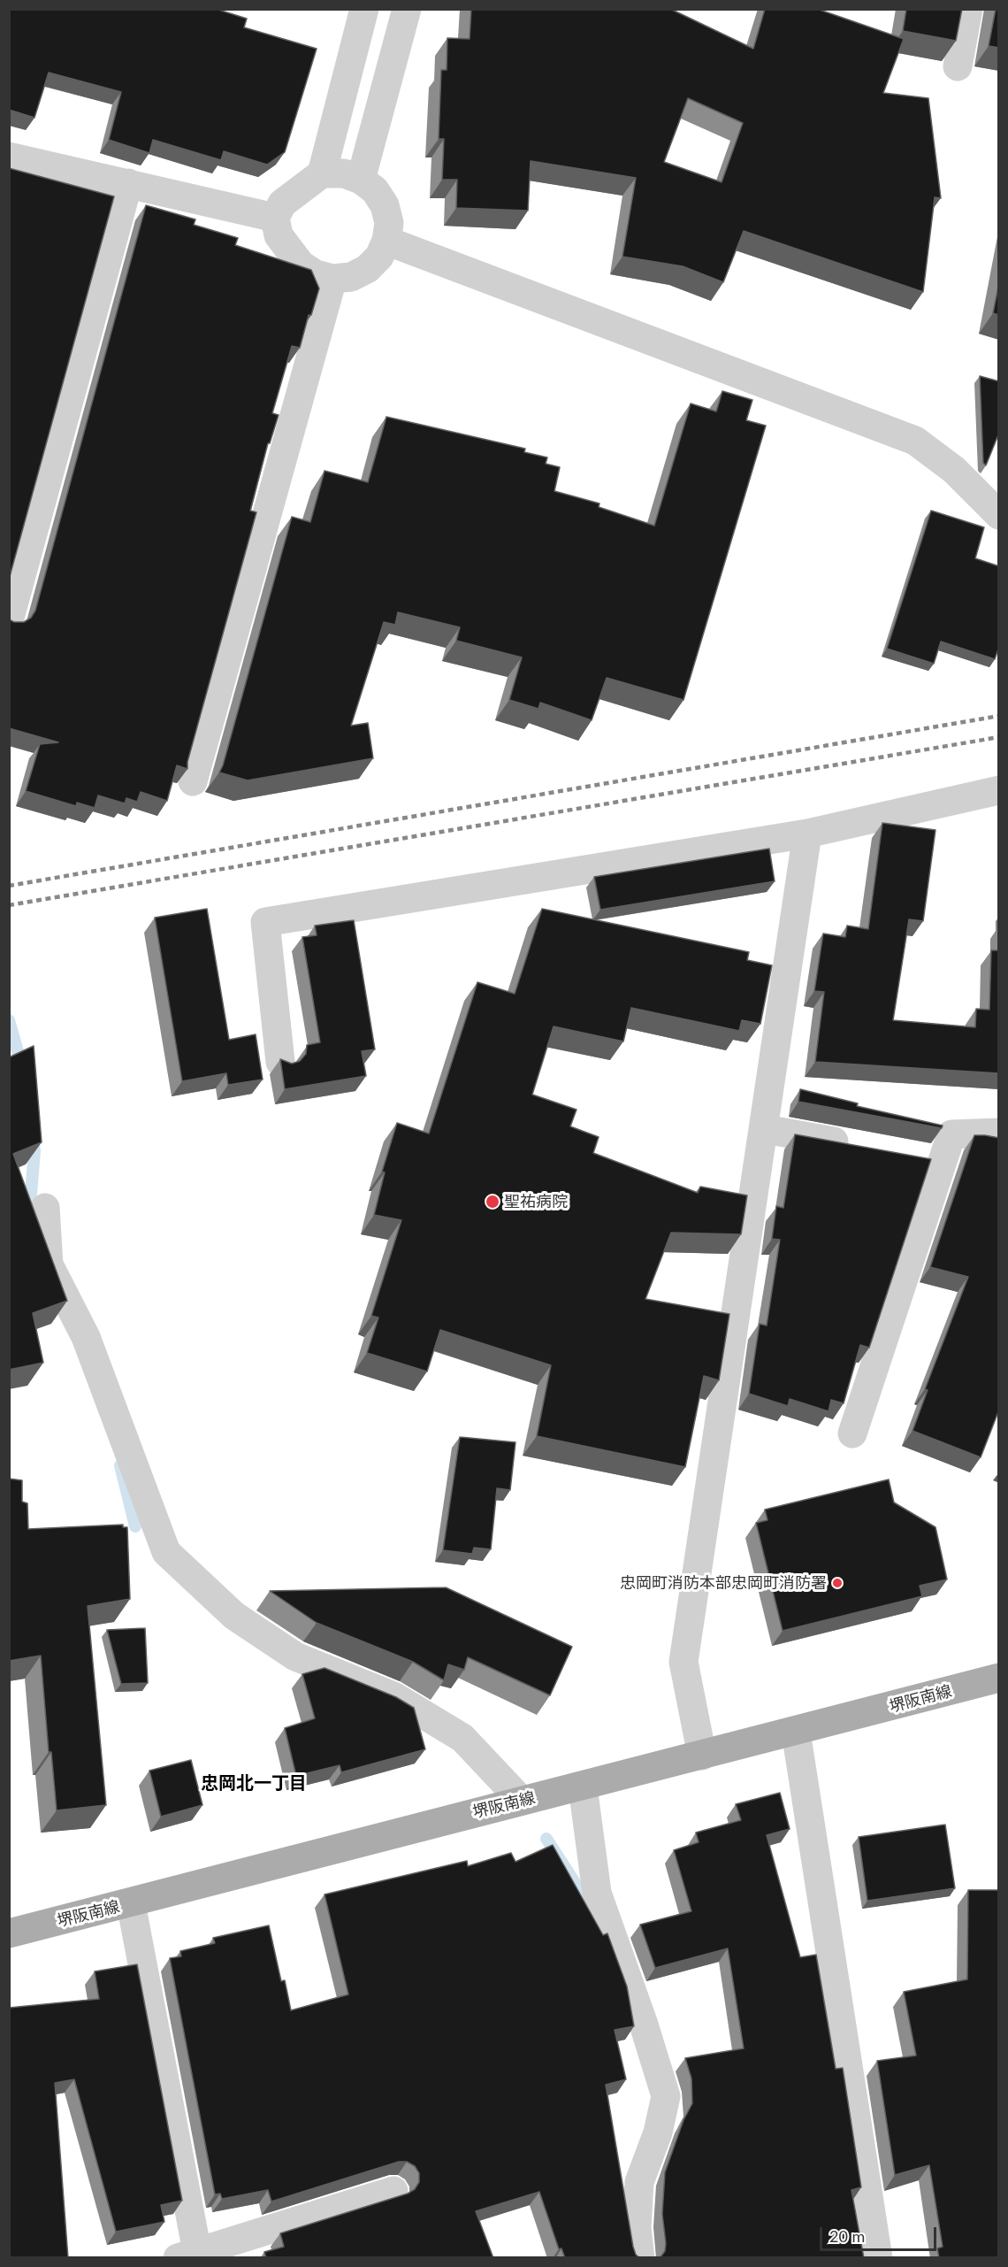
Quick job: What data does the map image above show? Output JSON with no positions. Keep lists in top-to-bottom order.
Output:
{
  "streets": {
    "main road": ["堺阪南線"]
  },
  "districts": ["忠岡北一丁目"],
  "places": ["聖祐病院", "忠岡町消防本部忠岡町消防署"],
  "scale_bar": "20 m"
}
